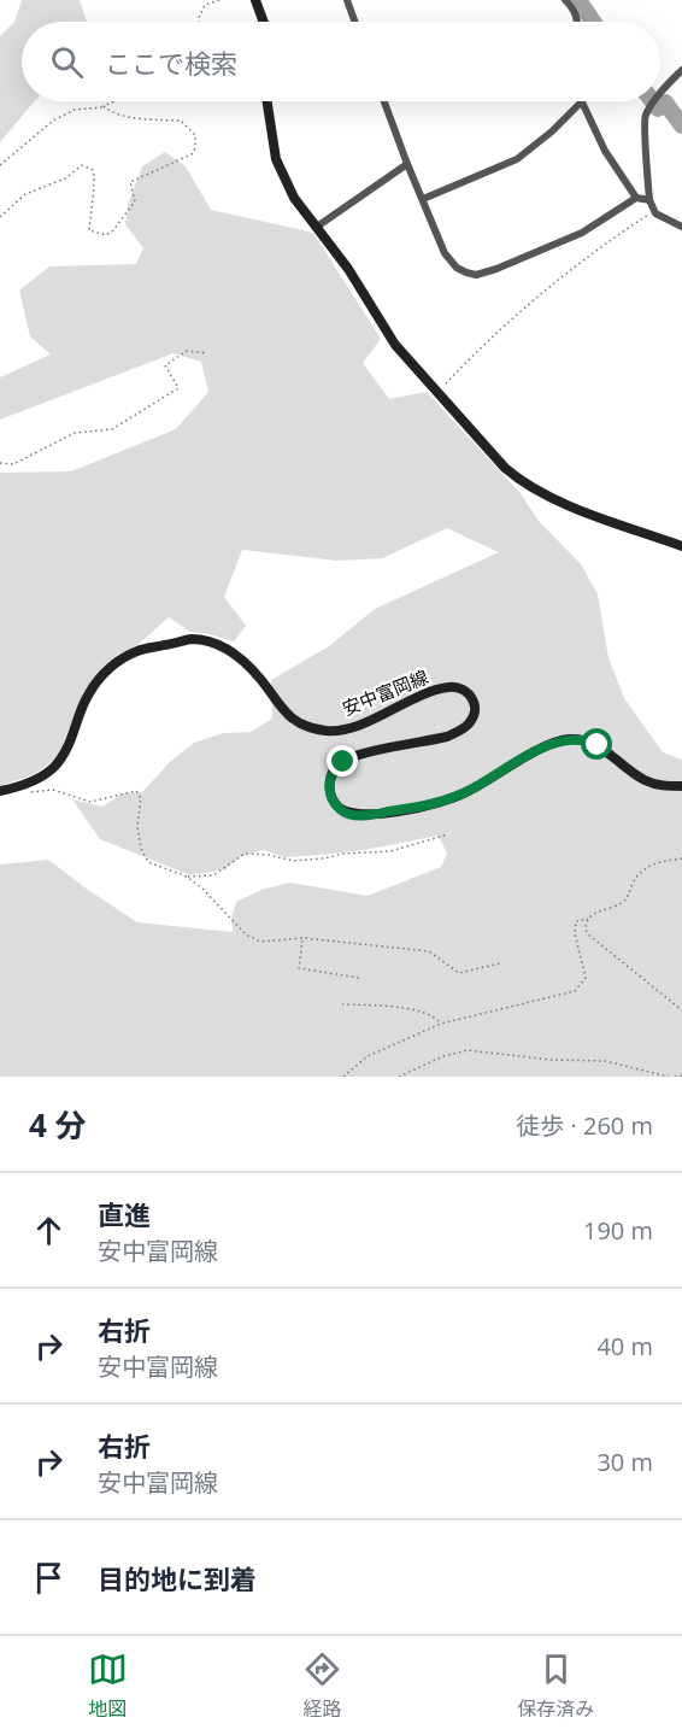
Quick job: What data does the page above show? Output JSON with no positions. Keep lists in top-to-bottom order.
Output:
{
  "streets": {
    "main road": ["安中富岡線"]
  },
  "page": {
    "search": "ここで検索",
    "heading": ["4 分", "徒歩 · 260 m"],
    "list": [
      ["直進", "安中富岡線", "190 m"],
      ["右折", "安中富岡線", "40 m"],
      ["右折", "安中富岡線", "30 m"],
      "目的地に到着"
    ],
    "nav": ["地図", "経路", "保存済み"]
  }
}
